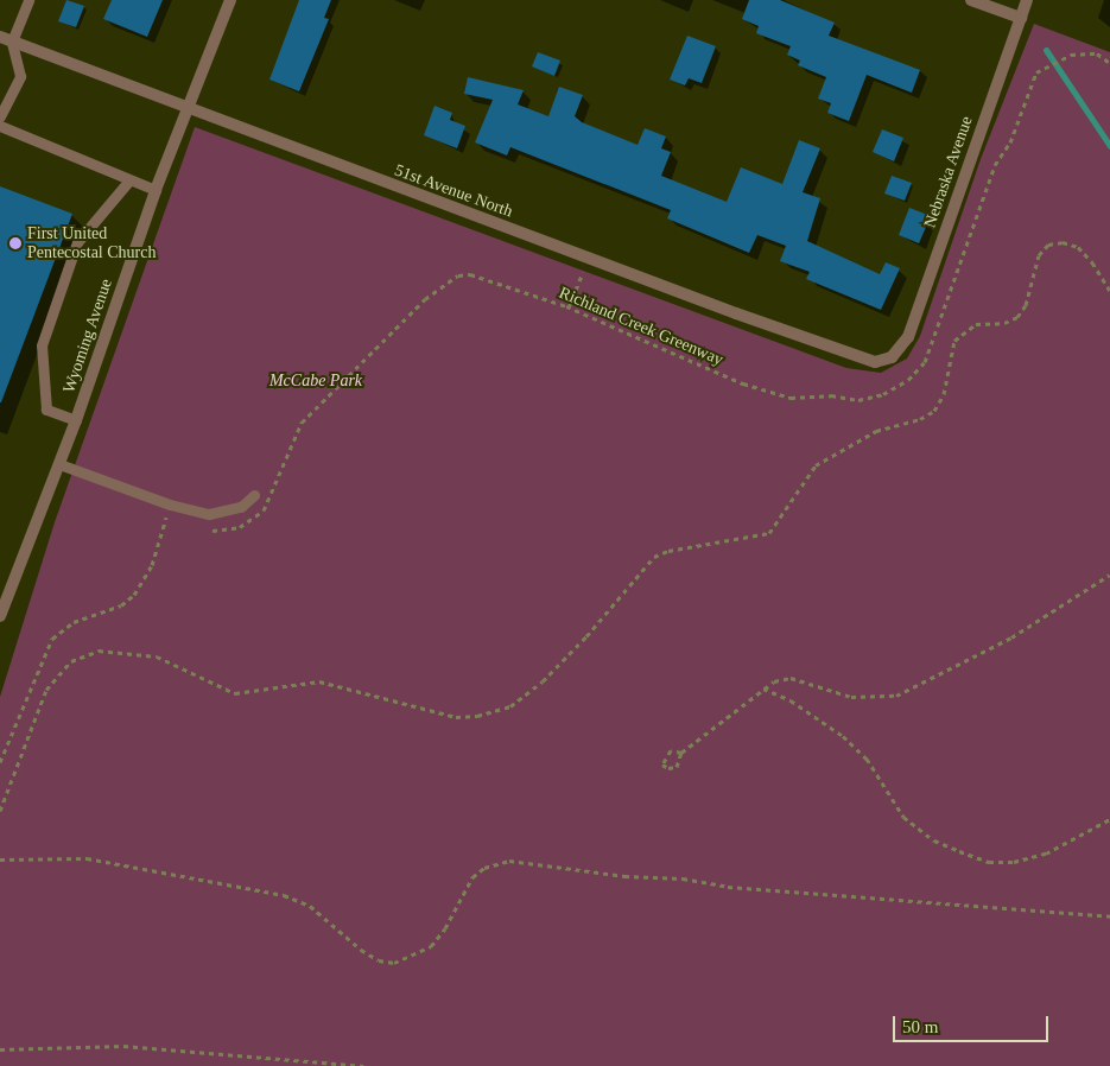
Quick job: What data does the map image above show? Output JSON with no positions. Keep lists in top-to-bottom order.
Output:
{
  "streets": {
    "street": ["Nebraska Avenue", "51st Avenue North", "Wyoming Avenue"],
    "path": ["Richland Creek Greenway"]
  },
  "crossings": [
    ["Nebraska Avenue", "51st Avenue North"],
    ["51st Avenue North", "Wyoming Avenue"]
  ],
  "parks": ["McCabe Park"],
  "places": ["First United Pentecostal Church"],
  "scale_bar": "50 m"
}
